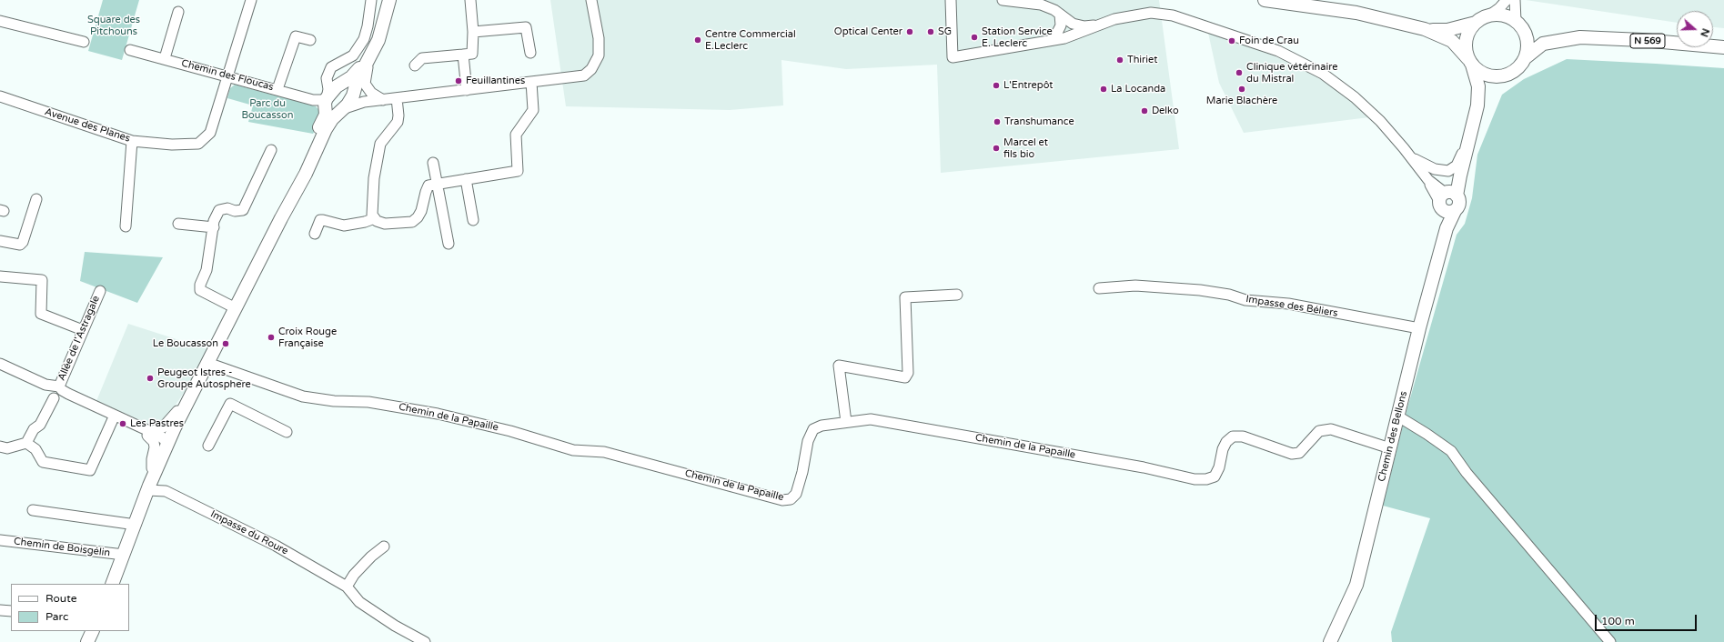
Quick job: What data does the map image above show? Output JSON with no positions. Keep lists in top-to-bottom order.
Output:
{
  "streets": {
    "main road": ["N 569", "Chemin des Bellons"],
    "street": [
      "Chemin des Floucas",
      "Avenue des Planes",
      "Impasse des Béliers",
      "Allée de l'Astragale",
      "Chemin de la Papaille",
      "Impasse du Roure",
      "Chemin de Boisgélin"
    ]
  },
  "crossings": [
    ["N 569", "Chemin des Bellons"],
    ["Chemin des Floucas", "Avenue des Planes"],
    ["Impasse des Béliers", "Chemin des Bellons"],
    ["Chemin de la Papaille", "Chemin des Bellons"]
  ],
  "parks": ["Square des Pitchouns", "Parc du Boucasson"],
  "places": [
    "Optical Center",
    "SG",
    "Station Service E. Leclerc",
    "Centre Commercial E.Leclerc",
    "Foin de Crau",
    "Thiriet",
    "Clinique vétérinaire du Mistral",
    "Feuillantines",
    "L'Entrepôt",
    "La Locanda",
    "Marie Blachère",
    "Delko",
    "Transhumance",
    "Marcel et fils bio",
    "Croix Rouge Française",
    "Le Boucasson",
    "Peugeot Istres - Groupe Autosphere",
    "Les Pastres"
  ],
  "legend": ["Route", "Parc"],
  "scale_bar": "100 m",
  "north": "right"
}
